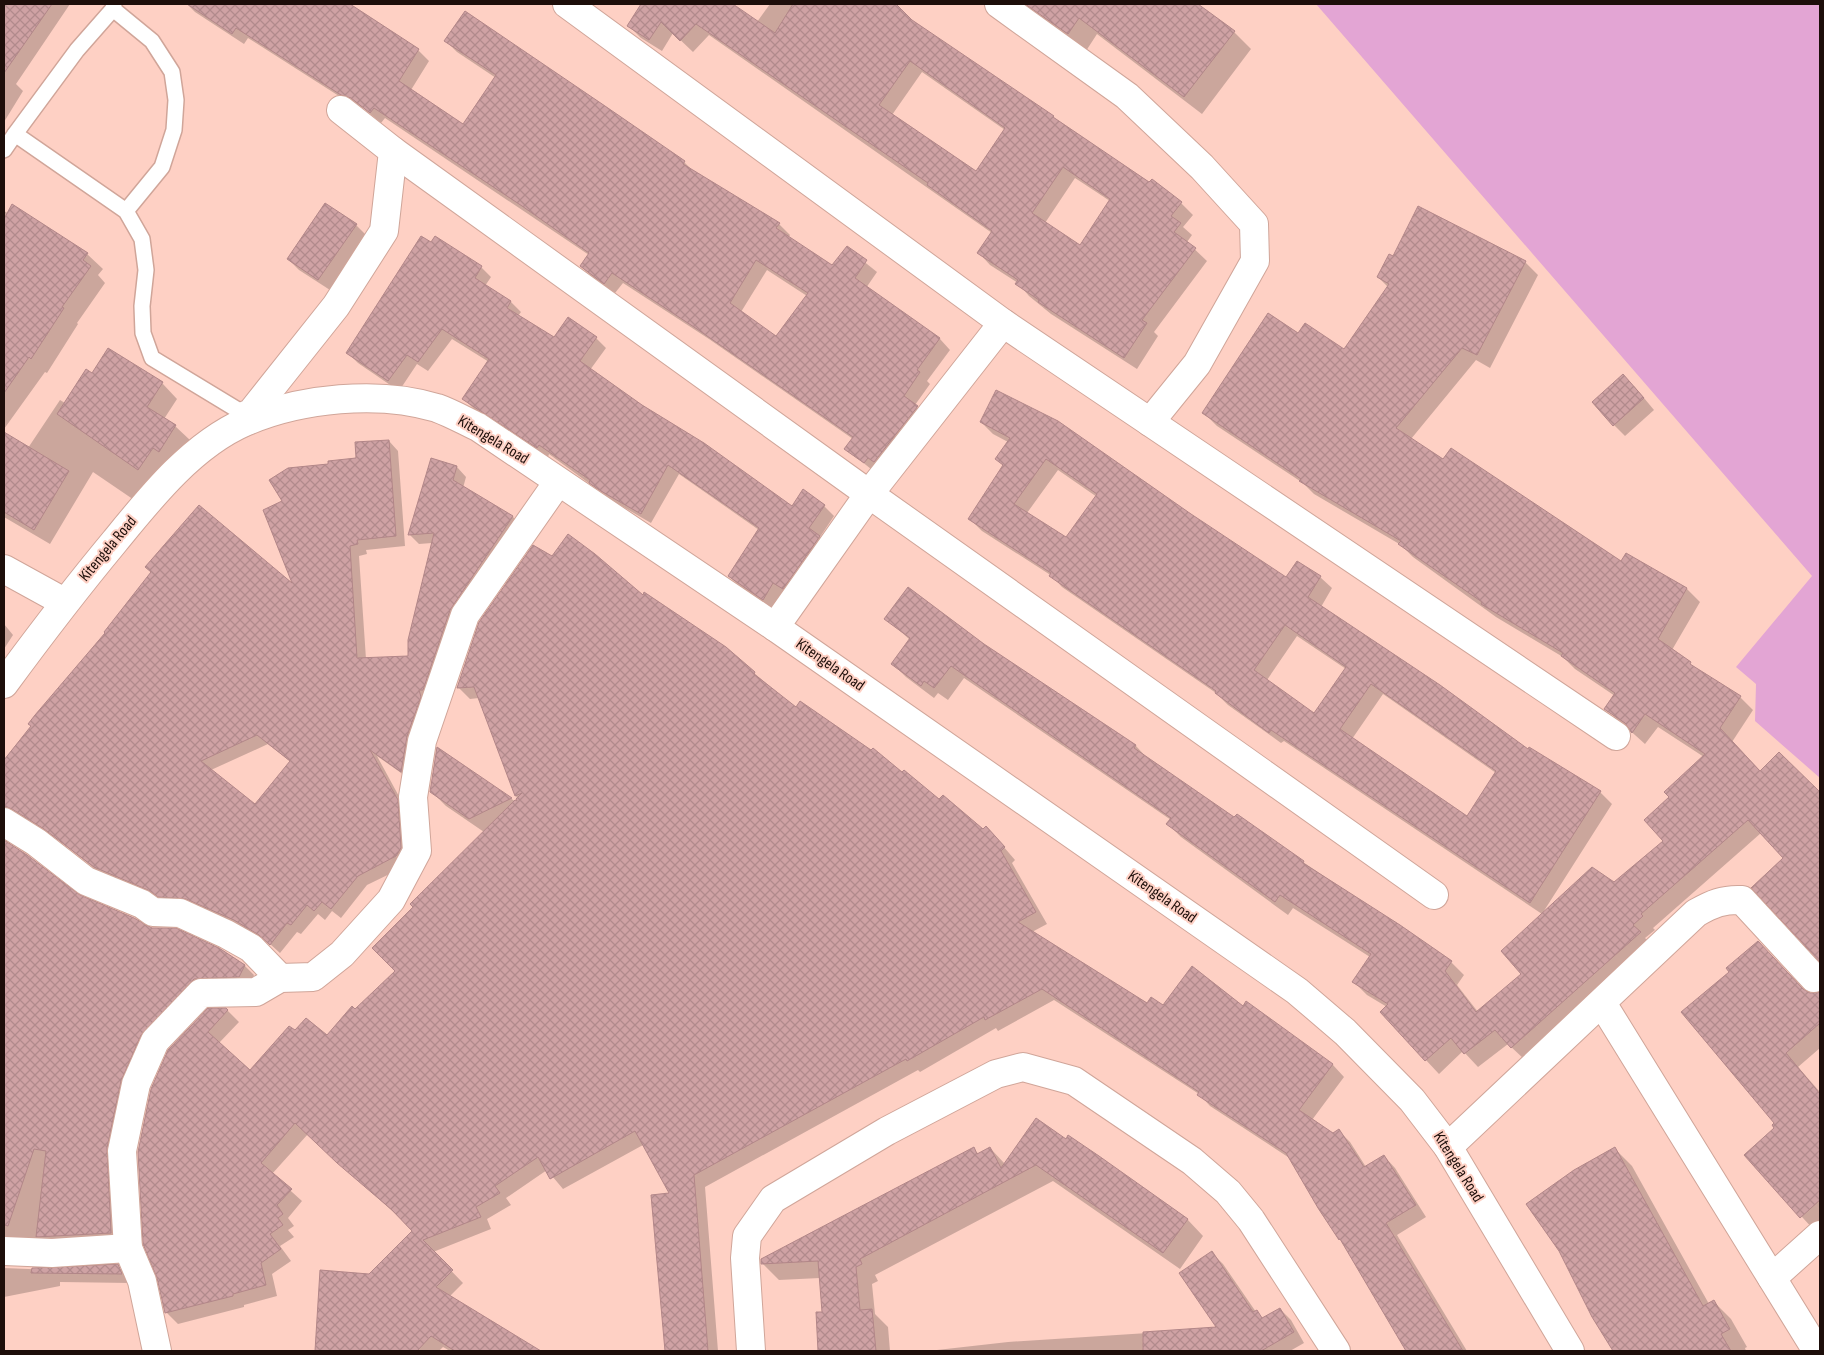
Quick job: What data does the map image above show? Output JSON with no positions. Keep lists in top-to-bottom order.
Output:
{
  "streets": {
    "street": ["Kitengela Road"]
  }
}
